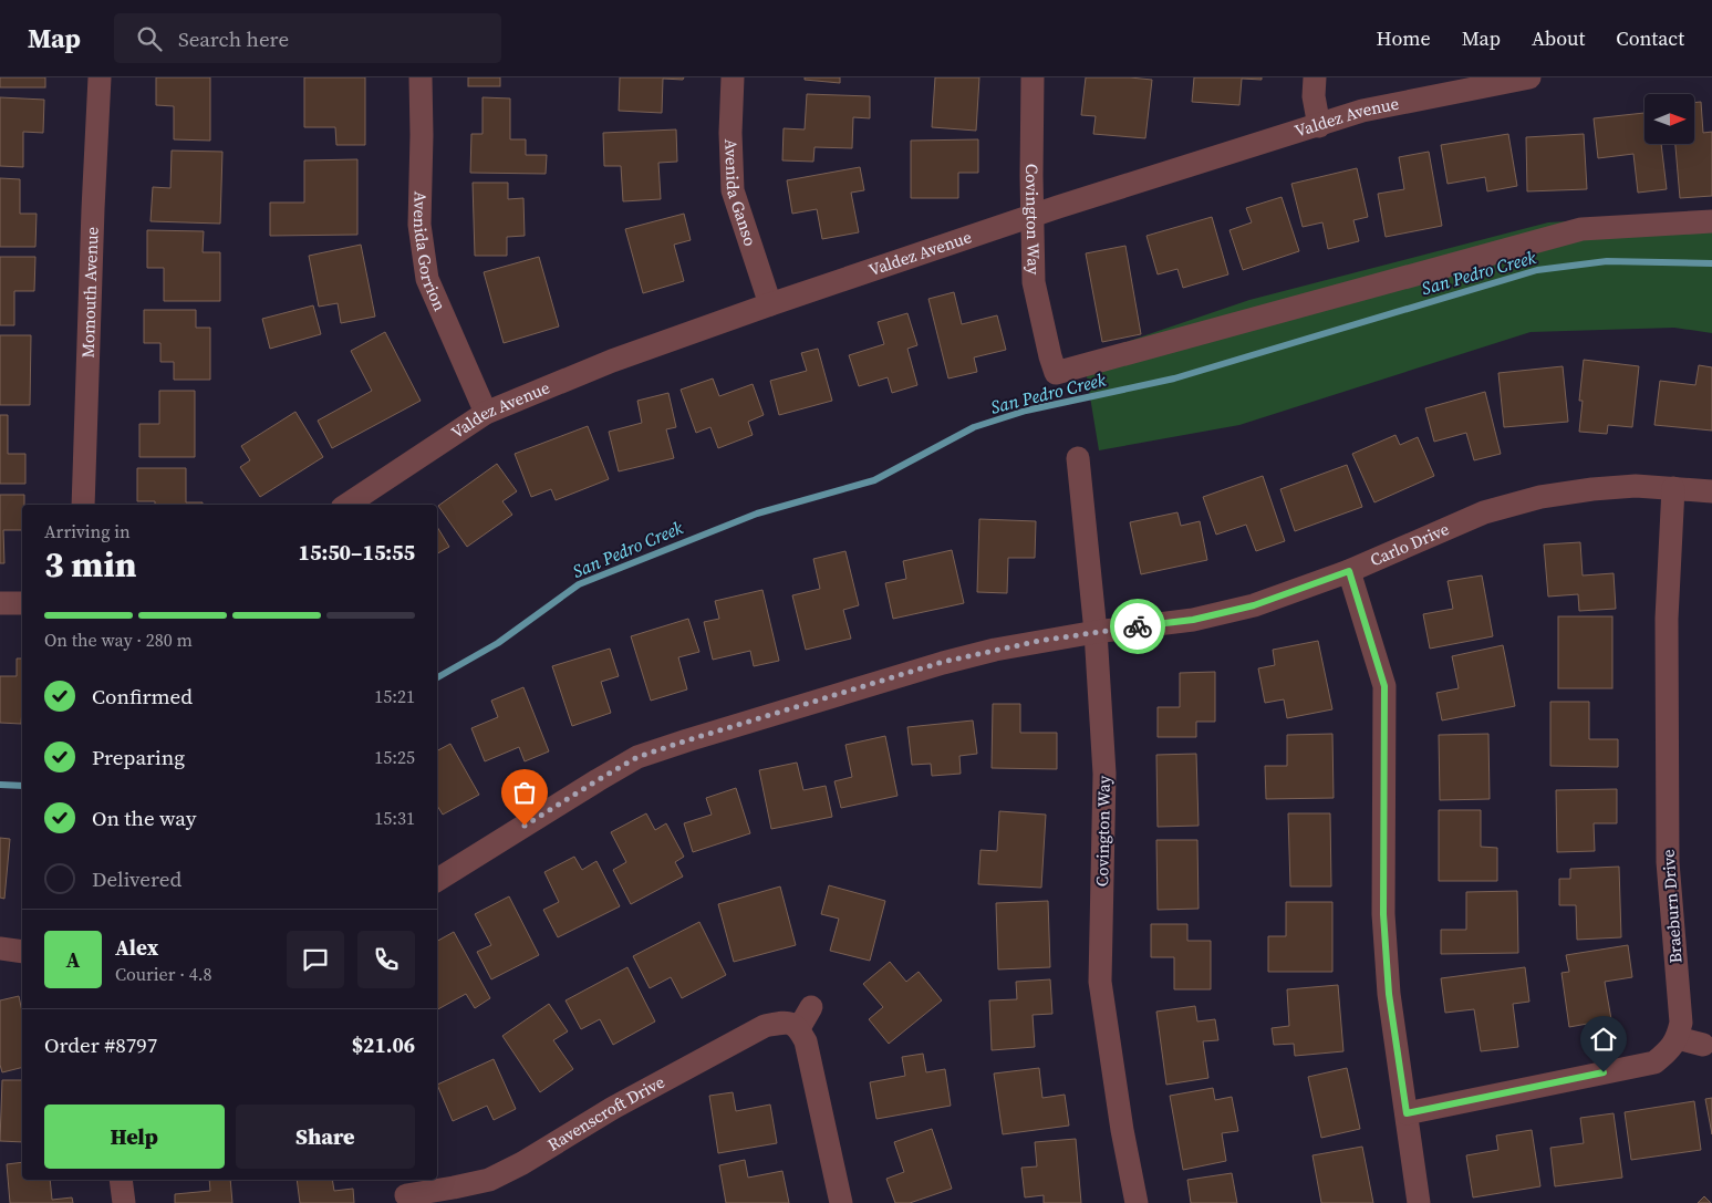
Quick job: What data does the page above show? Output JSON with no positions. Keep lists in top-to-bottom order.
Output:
{
  "streets": {
    "street": [
      "Valdez Avenue",
      "Avenida Ganso",
      "Covington Way",
      "Avenida Gorrion",
      "Momouth Avenue",
      "Carlo Drive",
      "Braeburn Drive",
      "Ravenscroft Drive"
    ]
  },
  "crossings": [
    ["Valdez Avenue", "Avenida Ganso"],
    ["Valdez Avenue", "Covington Way"],
    ["Valdez Avenue", "Avenida Gorrion"],
    ["Covington Way", "Carlo Drive"],
    ["Carlo Drive", "Braeburn Drive"]
  ],
  "water": ["San Pedro Creek"],
  "north": "right",
  "page": {
    "header": "Map",
    "search": "Search here",
    "nav": [
      "Home",
      "Map",
      "About",
      "Contact"
    ],
    "heading": ["3 min", "Arriving in", "15:50–15:55"],
    "panel": [
      "Alex",
      "Courier · 4.8",
      "Order #8797",
      "$21.06"
    ],
    "bar": "On the way · 280 m",
    "list": [
      ["Confirmed", "15:21"],
      ["Preparing", "15:25"],
      ["On the way", "15:31"],
      "Delivered"
    ],
    "round": "A",
    "buttons": ["Help", "Share"]
  }
}
